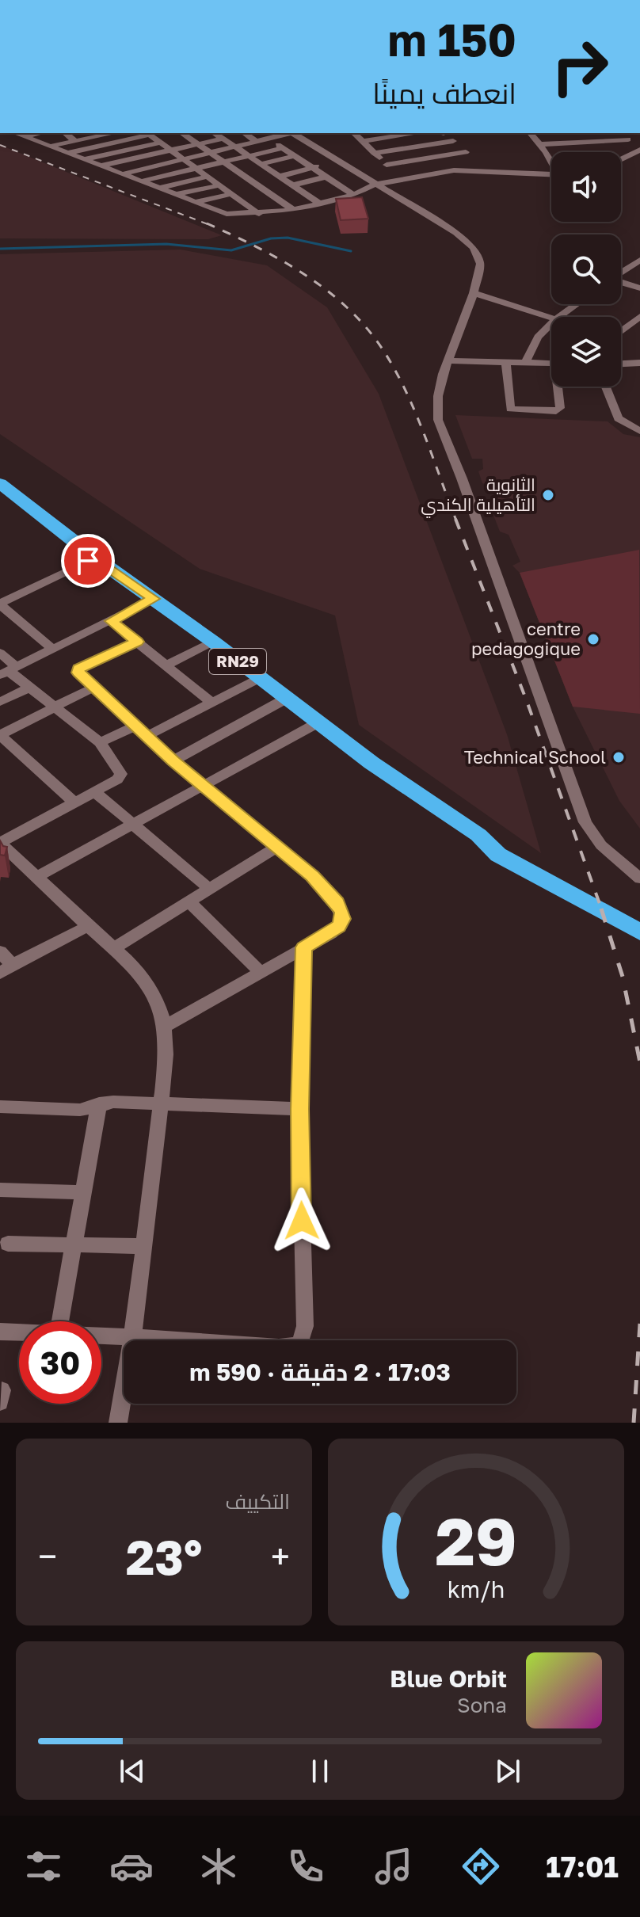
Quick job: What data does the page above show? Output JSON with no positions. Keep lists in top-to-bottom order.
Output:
{
  "streets": {
    "highway": ["RN29"]
  },
  "places": ["الثانوية التأهيلية الكندي", "centre pedagogique", "Technical School"],
  "page": {
    "turn": ["150 m", "انعطف يمينًا"],
    "limit": "30",
    "trip": "17:03 · 2 دقيقة · 590 m",
    "tile": "التكييف",
    "heat": ["−", "23°", "+"],
    "song": ["Blue Orbit", "Sona"],
    "tabs": "17:01",
    "gauge": ["29", "km/h"]
  }
}
